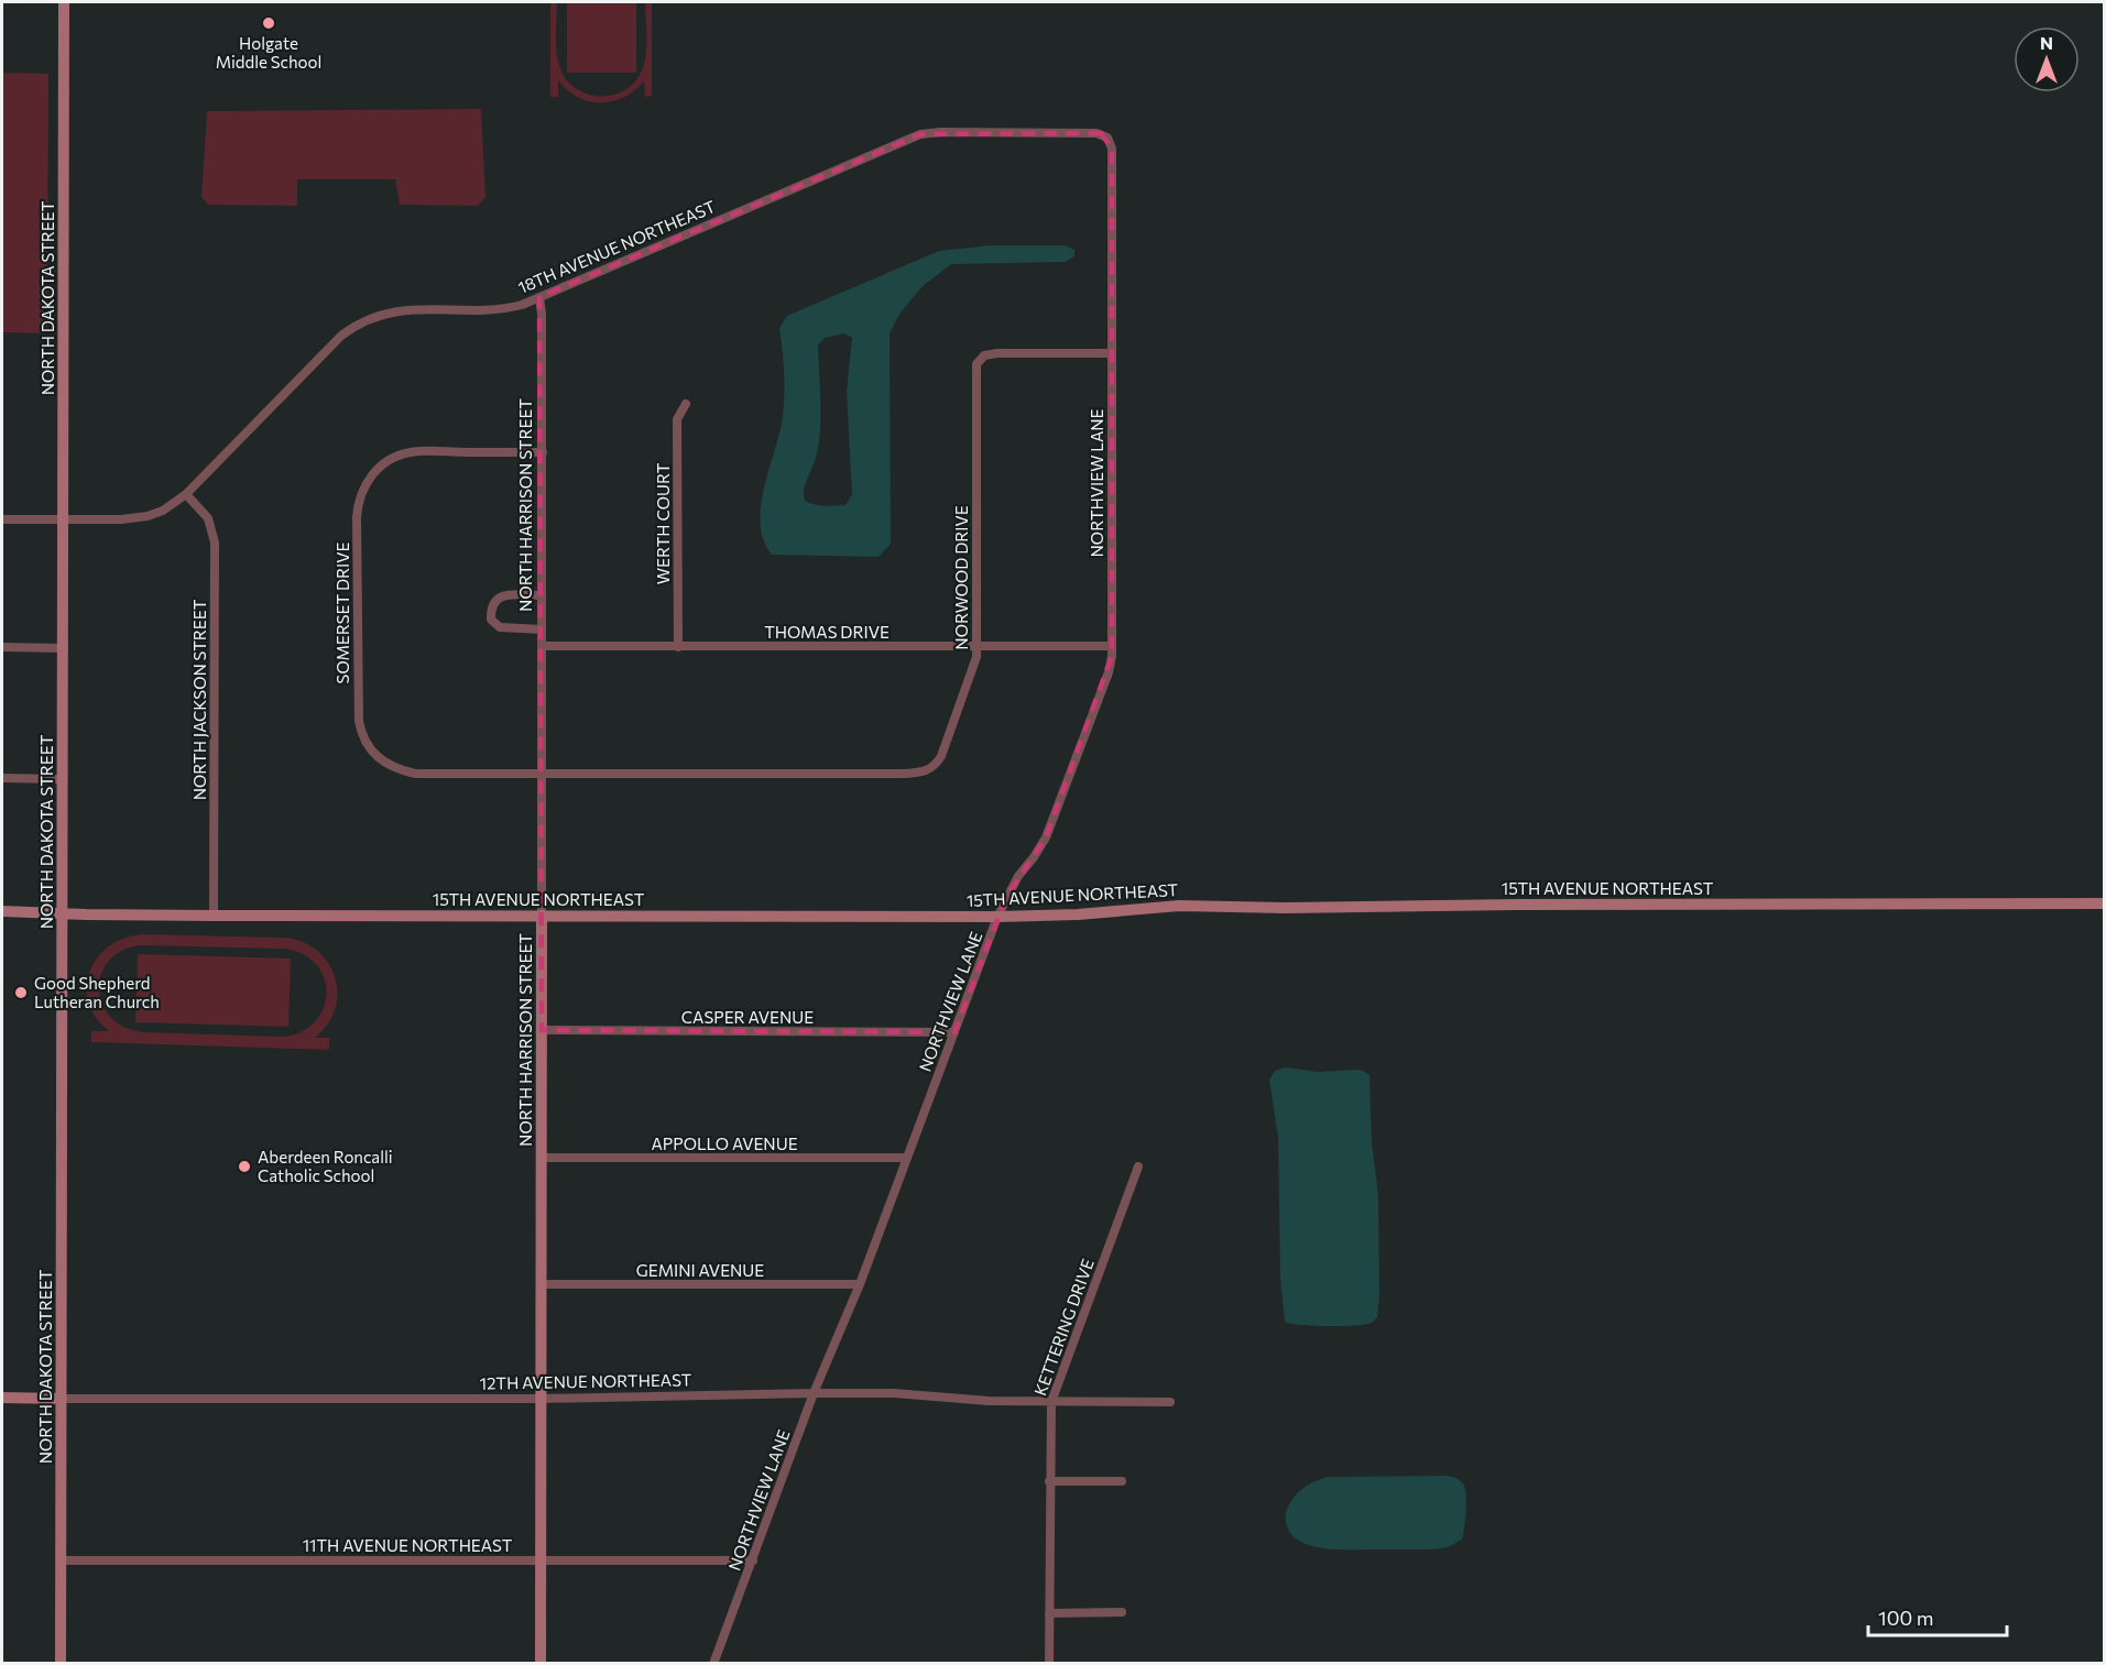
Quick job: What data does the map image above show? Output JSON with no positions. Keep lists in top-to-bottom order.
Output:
{
  "streets": {
    "street": [
      "18TH AVENUE NORTHEAST",
      "NORTH DAKOTA STREET",
      "NORTHVIEW LANE",
      "NORTH HARRISON STREET",
      "WERTH COURT",
      "NORWOOD DRIVE",
      "SOMERSET DRIVE",
      "THOMAS DRIVE",
      "NORTH JACKSON STREET",
      "15TH AVENUE NORTHEAST",
      "CASPER AVENUE",
      "APPOLLO AVENUE",
      "GEMINI AVENUE",
      "KETTERING DRIVE",
      "12TH AVENUE NORTHEAST",
      "11TH AVENUE NORTHEAST"
    ]
  },
  "crossings": [
    ["18TH AVENUE NORTHEAST", "NORTH DAKOTA STREET"],
    ["18TH AVENUE NORTHEAST", "NORTHVIEW LANE"],
    ["18TH AVENUE NORTHEAST", "NORTH HARRISON STREET"],
    ["18TH AVENUE NORTHEAST", "NORTH JACKSON STREET"],
    ["NORTH DAKOTA STREET", "15TH AVENUE NORTHEAST"],
    ["NORTH DAKOTA STREET", "12TH AVENUE NORTHEAST"],
    ["NORTH DAKOTA STREET", "11TH AVENUE NORTHEAST"],
    ["NORTHVIEW LANE", "NORWOOD DRIVE"],
    ["NORTHVIEW LANE", "THOMAS DRIVE"],
    ["NORTHVIEW LANE", "15TH AVENUE NORTHEAST"],
    ["NORTHVIEW LANE", "CASPER AVENUE"],
    ["NORTHVIEW LANE", "APPOLLO AVENUE"],
    ["NORTHVIEW LANE", "GEMINI AVENUE"],
    ["NORTHVIEW LANE", "12TH AVENUE NORTHEAST"],
    ["NORTHVIEW LANE", "11TH AVENUE NORTHEAST"],
    ["NORTH HARRISON STREET", "NORWOOD DRIVE"],
    ["NORTH HARRISON STREET", "SOMERSET DRIVE"],
    ["NORTH HARRISON STREET", "THOMAS DRIVE"],
    ["NORTH HARRISON STREET", "15TH AVENUE NORTHEAST"],
    ["NORTH HARRISON STREET", "CASPER AVENUE"],
    ["NORTH HARRISON STREET", "APPOLLO AVENUE"],
    ["NORTH HARRISON STREET", "GEMINI AVENUE"],
    ["NORTH HARRISON STREET", "12TH AVENUE NORTHEAST"],
    ["NORTH HARRISON STREET", "11TH AVENUE NORTHEAST"],
    ["WERTH COURT", "THOMAS DRIVE"],
    ["NORWOOD DRIVE", "SOMERSET DRIVE"],
    ["NORWOOD DRIVE", "THOMAS DRIVE"],
    ["NORTH JACKSON STREET", "15TH AVENUE NORTHEAST"],
    ["KETTERING DRIVE", "12TH AVENUE NORTHEAST"]
  ],
  "places": ["Holgate Middle School", "Good Shepherd Lutheran Church", "Aberdeen Roncalli Catholic School"],
  "scale_bar": "100 m",
  "north": "top"
}
